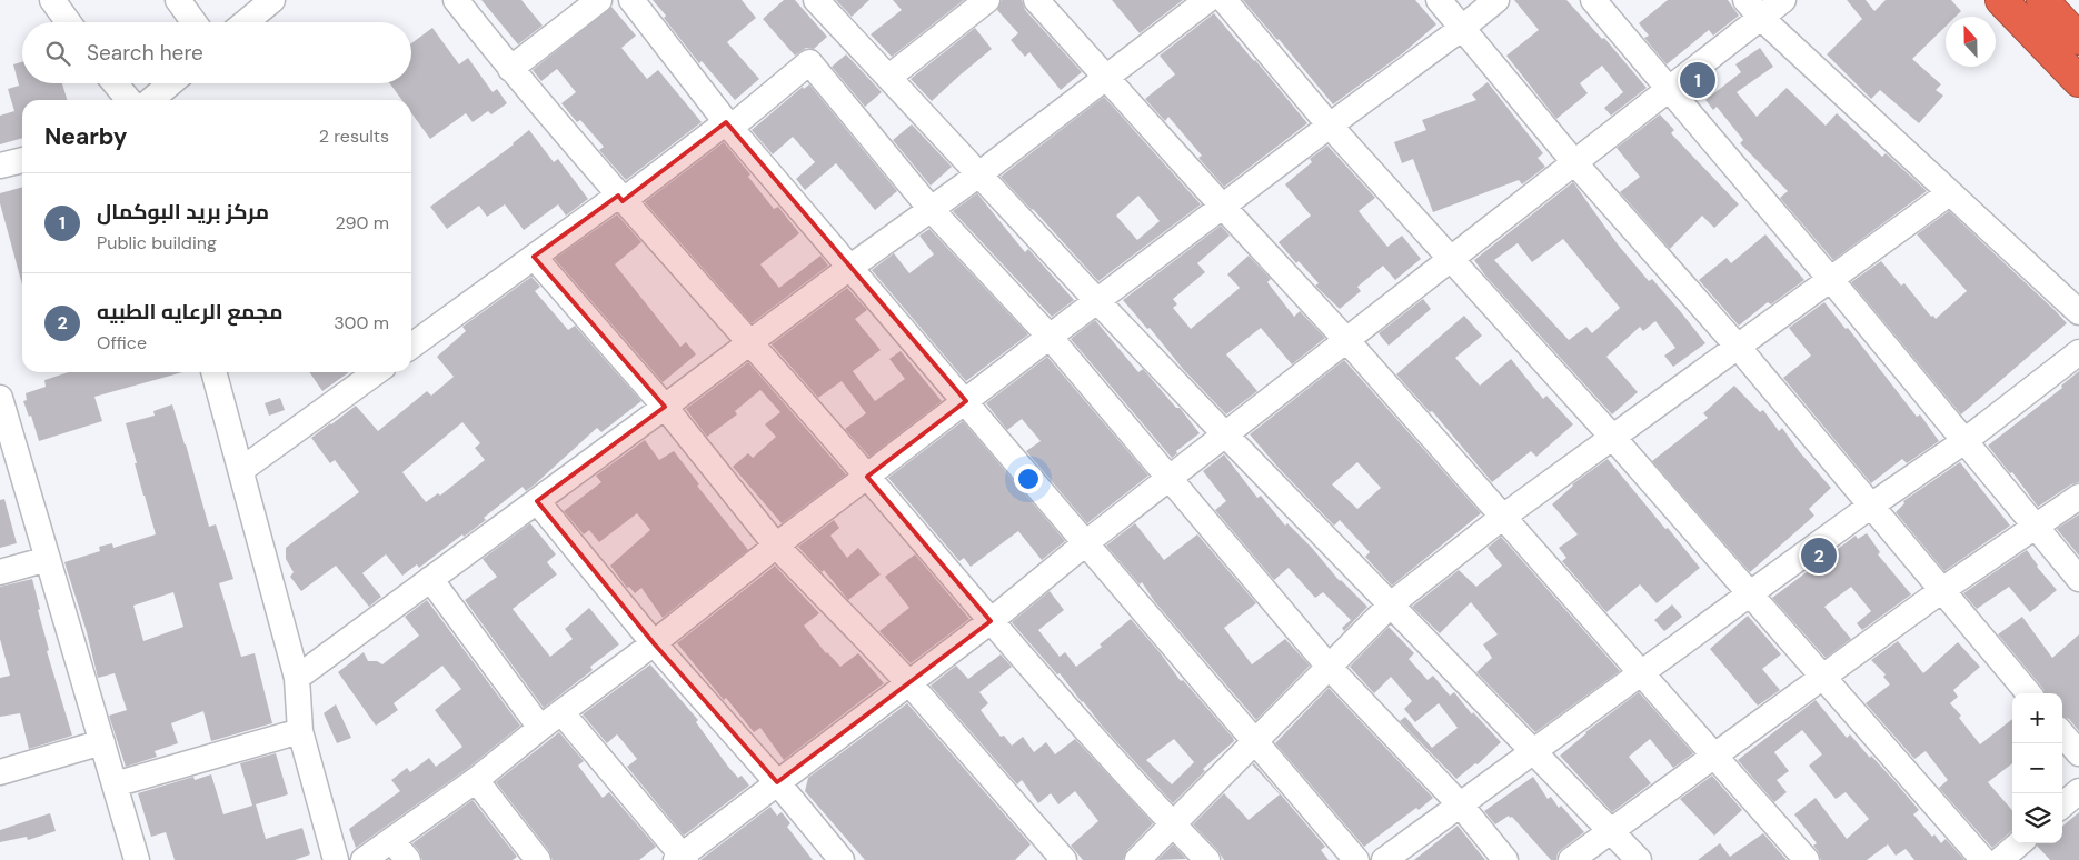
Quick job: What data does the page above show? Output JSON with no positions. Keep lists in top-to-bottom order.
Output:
{
  "north": "top",
  "page": {
    "search": "Search here",
    "pins": ["1", "2"],
    "heading": ["Nearby", "2 results"],
    "list": [
      {
        "mark": "1",
        "name": "مركز بريد البوكمال",
        "note": "Public building",
        "value": "290 m"
      },
      {
        "mark": "2",
        "name": "مجمع الرعايه الطبيه",
        "note": "Office",
        "value": "300 m"
      }
    ],
    "map_buttons": ["+", "−"]
  }
}
